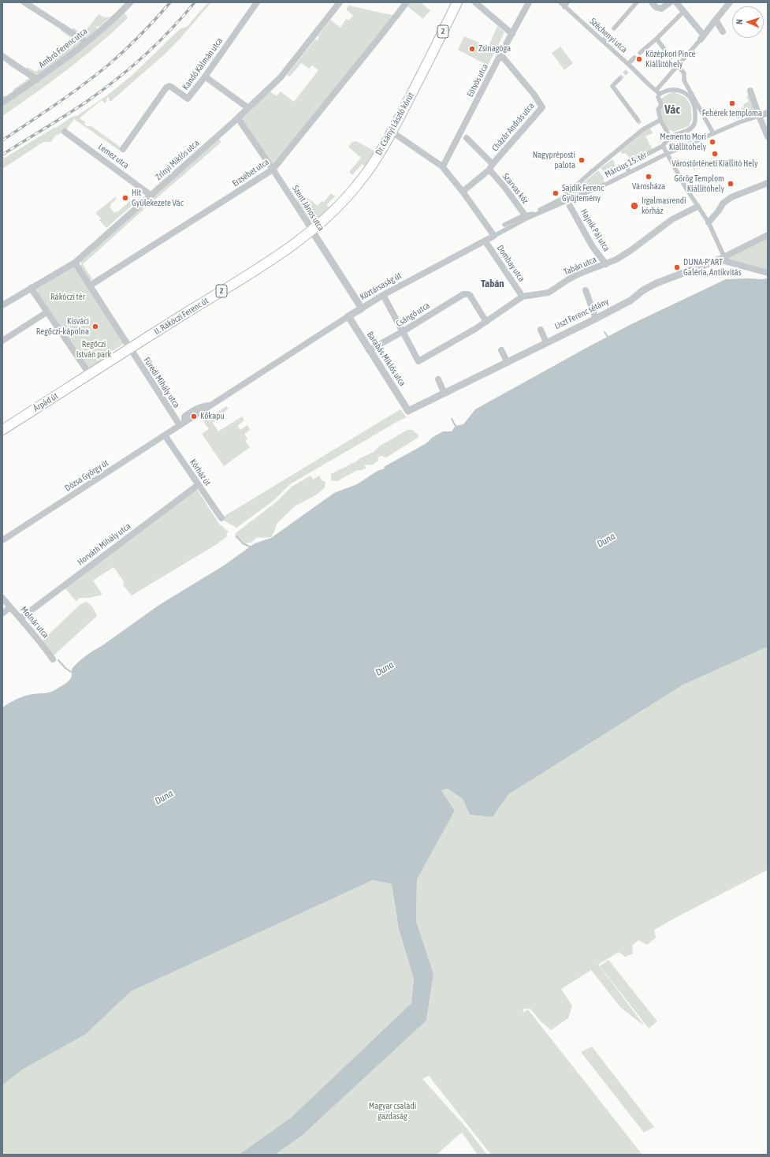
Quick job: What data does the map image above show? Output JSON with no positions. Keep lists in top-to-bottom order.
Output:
{
  "streets": {
    "main road": [
      "2",
      "Dr. Csányi László körút",
      "II. Rákóczi Ferenc út",
      "Árpád út"
    ],
    "street": [
      "Széchenyi utca",
      "Ambró Ferenc utca",
      "Kandó Kálmán utca",
      "Eötvös utca",
      "Cházár András utca",
      "Lemez utca",
      "Zrínyi Miklós utca",
      "Március 15. tér",
      "Erzsébet utca",
      "Szarvas köz",
      "Szent János utca",
      "Hajnik Pál utca",
      "Dombay utca",
      "Tabán utca",
      "Köztársaság út",
      "Liszt Ferenc sétány",
      "Csángó utca",
      "Barabás Miklós utca",
      "Füredi Mihály utca",
      "Kórház út",
      "Dózsa György út",
      "Horváth Mihály utca",
      "Molnár utca"
    ]
  },
  "crossings": [
    ["2", "II. Rákóczi Ferenc út"],
    ["2", "Füredi Mihály utca"],
    ["2", "Árpád út"],
    ["Eötvös utca", "Cházár András utca"],
    ["Eötvös utca", "Szarvas köz"],
    ["Dr. Csányi László körút", "Szent János utca"],
    ["Dr. Csányi László körút", "II. Rákóczi Ferenc út"],
    ["Cházár András utca", "Szarvas köz"],
    ["Lemez utca", "Zrínyi Miklós utca"],
    ["Zrínyi Miklós utca", "Szent János utca"],
    ["Március 15. tér", "Szarvas köz"],
    ["Március 15. tér", "Hajnik Pál utca"],
    ["Március 15. tér", "Köztársaság út"],
    ["Erzsébet utca", "Szent János utca"],
    ["Szarvas köz", "Köztársaság út"],
    ["Szent János utca", "Köztársaság út"],
    ["Szent János utca", "II. Rákóczi Ferenc út"],
    ["Hajnik Pál utca", "Tabán utca"],
    ["Hajnik Pál utca", "Köztársaság út"],
    ["Dombay utca", "Tabán utca"],
    ["Dombay utca", "Köztársaság út"],
    ["Tabán utca", "Csángó utca"],
    ["Köztársaság út", "Barabás Miklós utca"],
    ["Köztársaság út", "Füredi Mihály utca"],
    ["Köztársaság út", "Dózsa György út"],
    ["Liszt Ferenc sétány", "Barabás Miklós utca"],
    ["Csángó utca", "Barabás Miklós utca"],
    ["II. Rákóczi Ferenc út", "Füredi Mihály utca"],
    ["Füredi Mihály utca", "Dózsa György út"],
    ["Kórház út", "Dózsa György út"],
    ["Kórház út", "Horváth Mihály utca"],
    ["Horváth Mihály utca", "Molnár utca"]
  ],
  "districts": ["Vác", "Tabán"],
  "water": ["Duna"],
  "parks": ["Rákóczi tér", "Regőczi István park", "Magyar családi gazdaság"],
  "places": [
    "Zsinagóga",
    "Középkori Pince Kiállítóhely",
    "Fehérek temploma",
    "Memento Mori Kiállítóhely",
    "Várostörténeti Kiállító Hely",
    "Nagypréposti palota",
    "Városháza",
    "Görög Templom Kiállítóhely",
    "Sajdik Ferenc Gyűjtemény",
    "Hit Gyülekezete Vác",
    "Irgalmasrendi kórház",
    "DUNA-P'ART Galéria, Antikvitás",
    "Kisváci Regőczi-kápolna",
    "Kőkapu"
  ],
  "north": "left"
}
